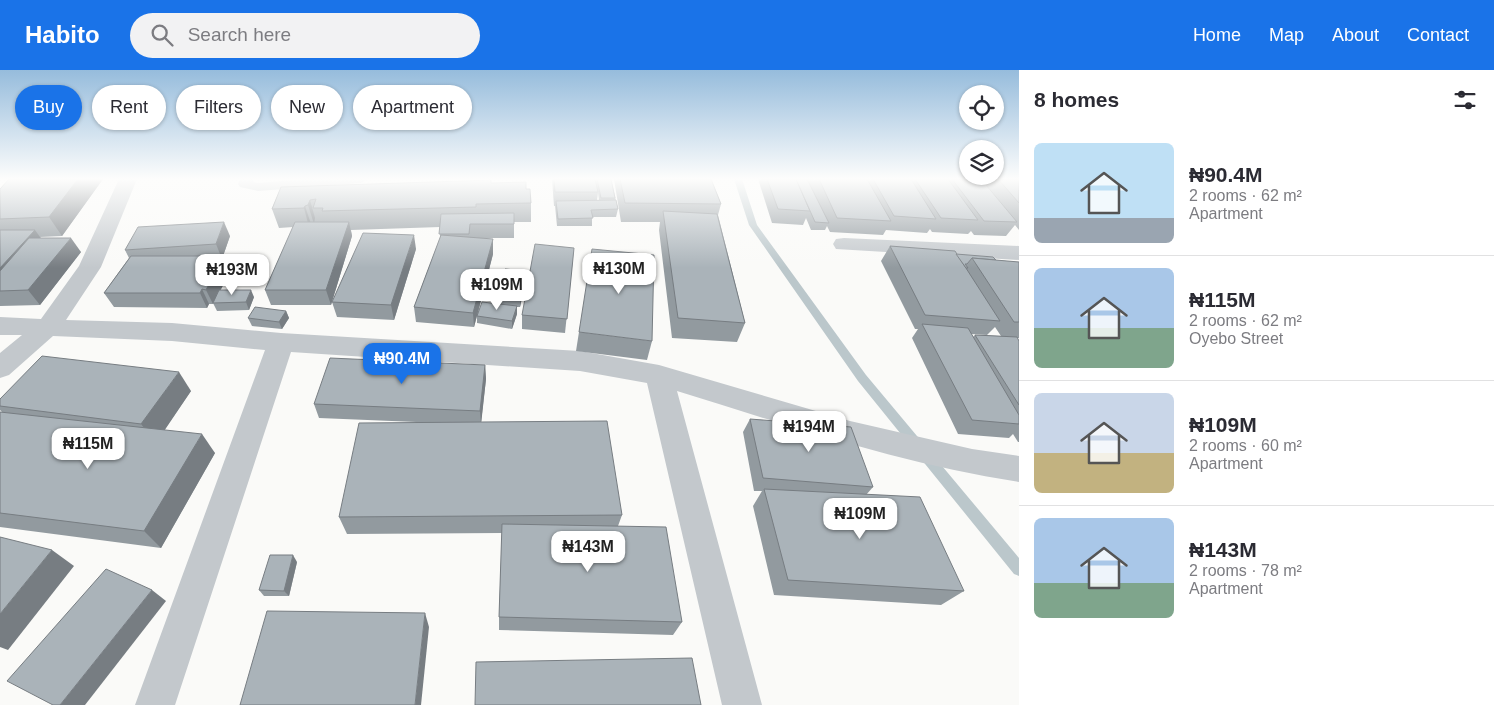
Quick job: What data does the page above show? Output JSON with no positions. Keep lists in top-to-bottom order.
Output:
{
  "page": {
    "header": "Habito",
    "search": "Search here",
    "nav": [
      "Home",
      "Map",
      "About",
      "Contact"
    ],
    "heading": "8 homes",
    "chip": [
      "Buy",
      "Rent",
      "Filters",
      "New",
      "Apartment"
    ],
    "list": [
      {
        "name": "₦90.4M",
        "note": "2 rooms · 62 m² · Apartment"
      },
      {
        "name": "₦115M",
        "note": "2 rooms · 62 m² · Oyebo Street"
      },
      {
        "name": "₦109M",
        "note": "2 rooms · 60 m² · Apartment"
      },
      {
        "name": "₦143M",
        "note": "2 rooms · 78 m² · Apartment"
      }
    ],
    "price": [
      "₦130M",
      "₦193M",
      "₦109M",
      "₦90.4M",
      "₦194M",
      "₦115M",
      "₦109M",
      "₦143M"
    ]
  }
}
